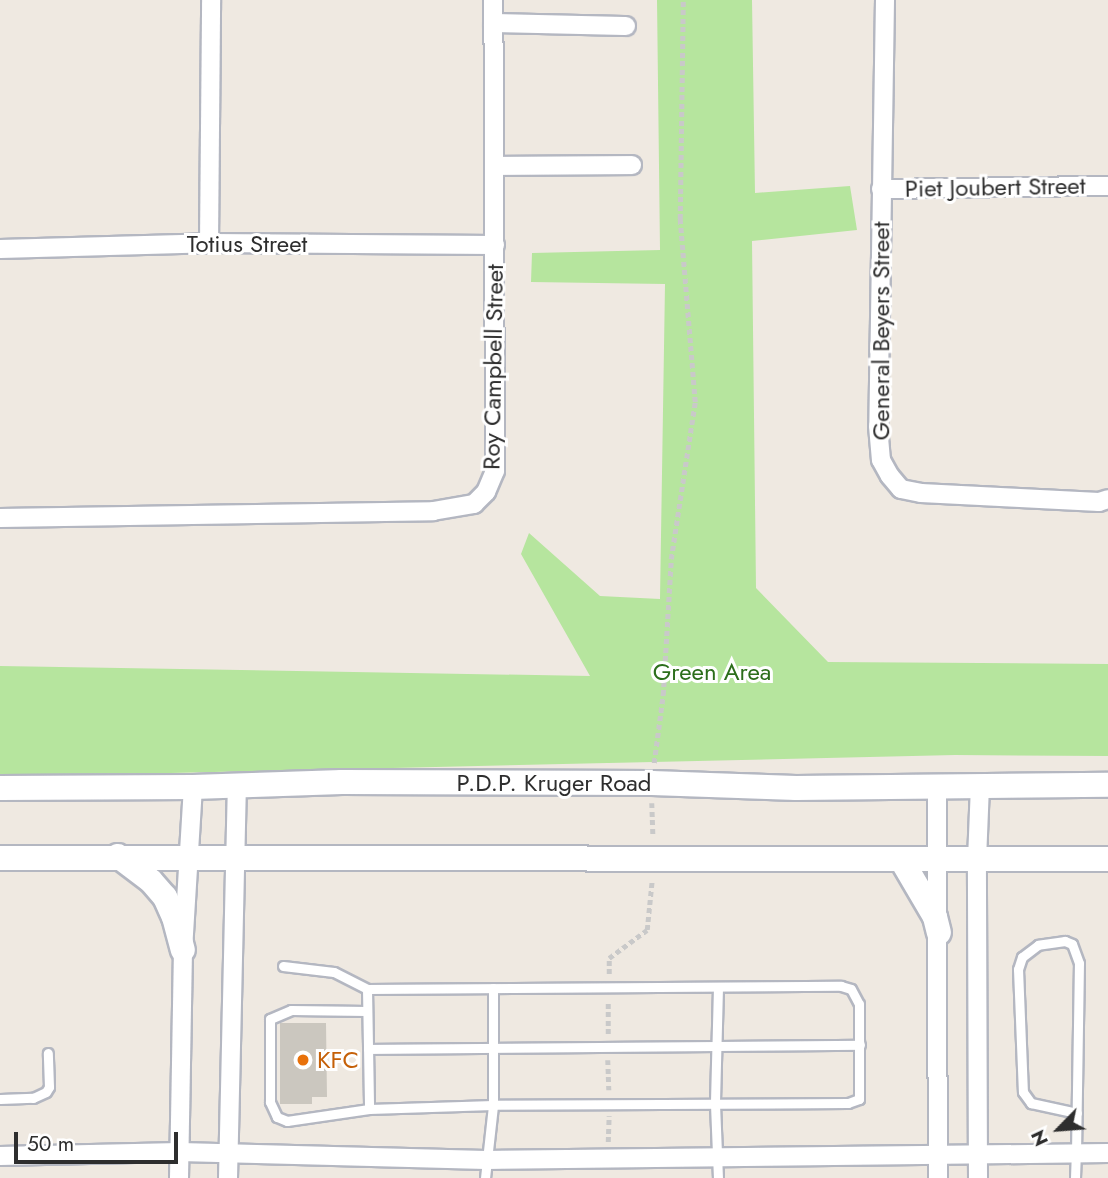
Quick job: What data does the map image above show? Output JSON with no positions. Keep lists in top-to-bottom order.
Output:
{
  "streets": {
    "street": [
      "Piet Joubert Street",
      "Totius Street",
      "General Beyers Street",
      "Roy Campbell Street",
      "P.D.P. Kruger Road"
    ]
  },
  "crossings": [
    ["Piet Joubert Street", "General Beyers Street"],
    ["Totius Street", "Roy Campbell Street"]
  ],
  "parks": ["Green Area"],
  "places": ["KFC"],
  "scale_bar": "50 m",
  "north": "bottom left"
}
